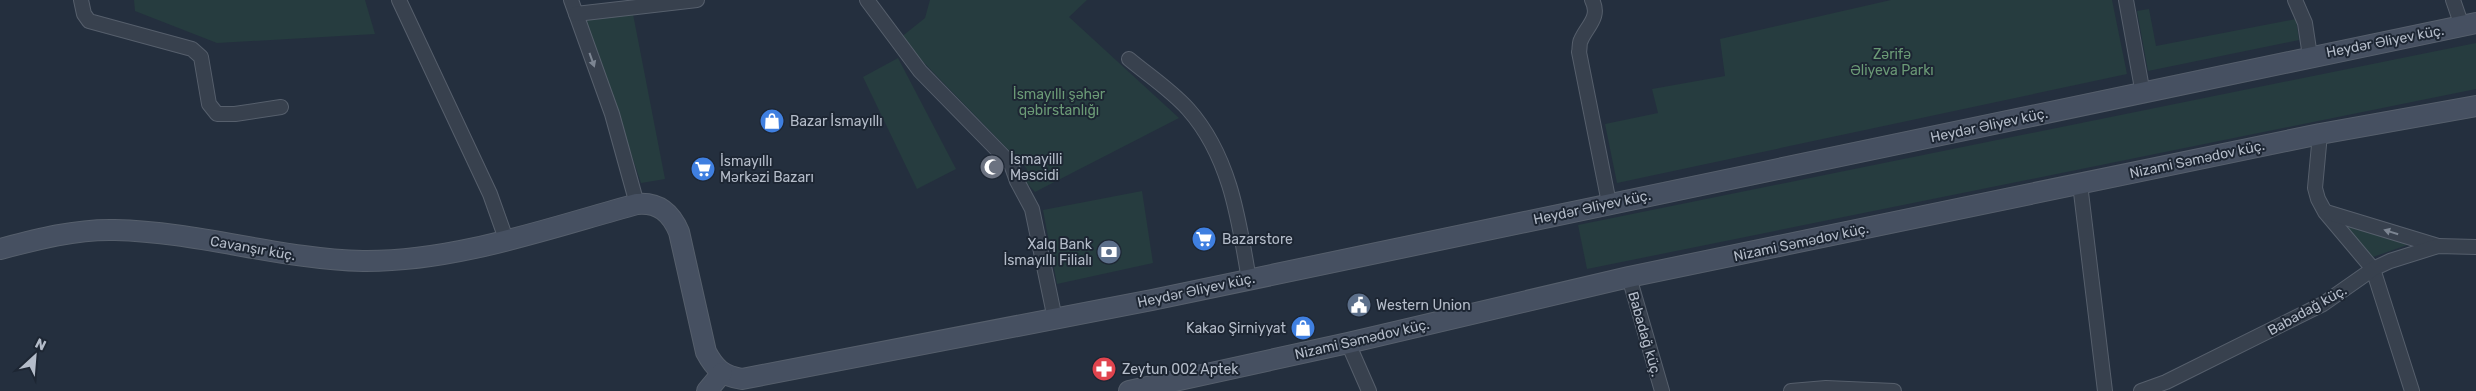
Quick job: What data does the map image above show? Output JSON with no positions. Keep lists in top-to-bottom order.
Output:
{
  "streets": {
    "main road": ["Heydər Əliyev küç.", "Nizami Səmədov küç.", "Cavanşır küç."],
    "street": ["Babadağ küç."]
  },
  "crossings": [
    ["Heydər Əliyev küç.", "Cavanşır küç."],
    ["Nizami Səmədov küç.", "Babadağ küç."]
  ],
  "parks": ["Zərifə Əliyeva Parkı", "İsmayıllı şəhər qəbirstanlığı"],
  "places": {
    "shop": ["Bazar İsmayıllı", "Kakao Şirniyyat"],
    "mosque": ["İsmayilli Məscidi"],
    "supermarket": ["İsmayıllı Mərkəzi Bazarı", "Bazarstore"],
    "bank": ["Xalq Bank İsmayıllı Filialı"],
    "public building": ["Western Union"],
    "pharmacy": ["Zeytun 002 Aptek"]
  },
  "north": "top right"
}
